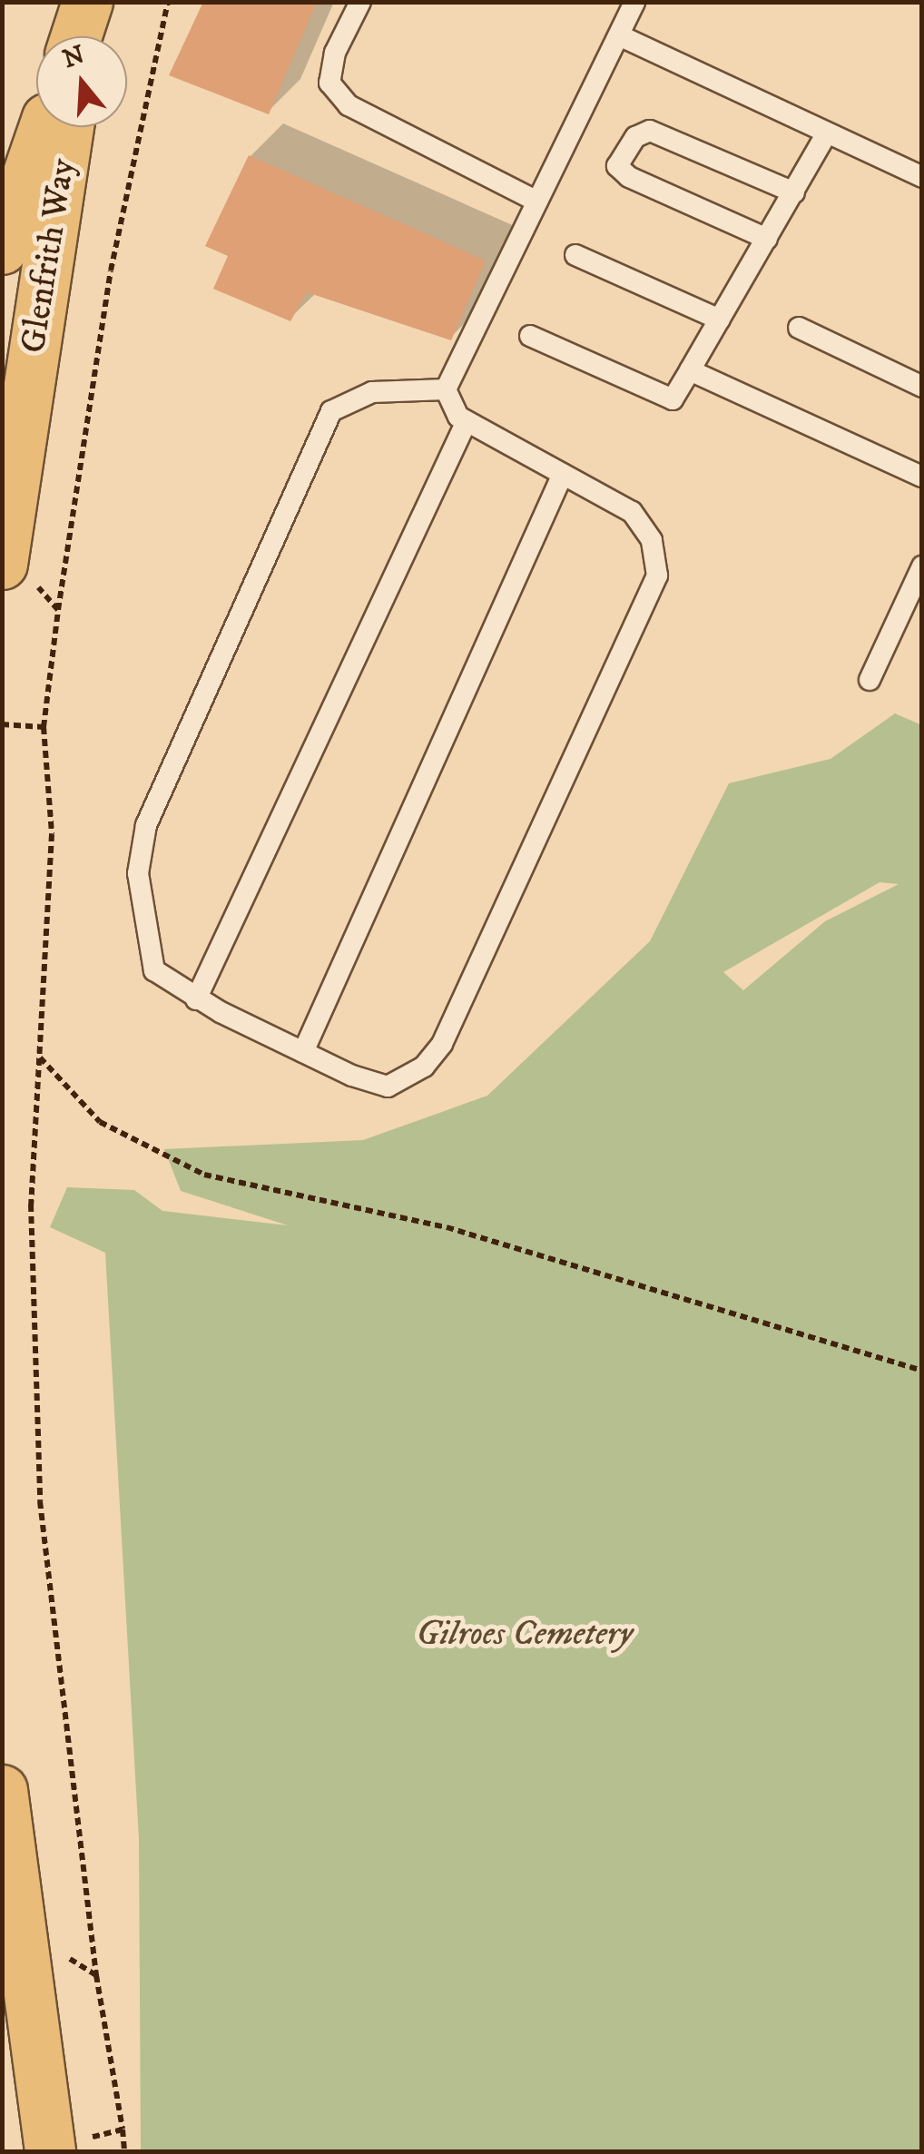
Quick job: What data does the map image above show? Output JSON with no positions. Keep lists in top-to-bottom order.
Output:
{
  "streets": {
    "highway": ["Glenfrith Way"]
  },
  "parks": ["Gilroes Cemetery"],
  "north": "top"
}
